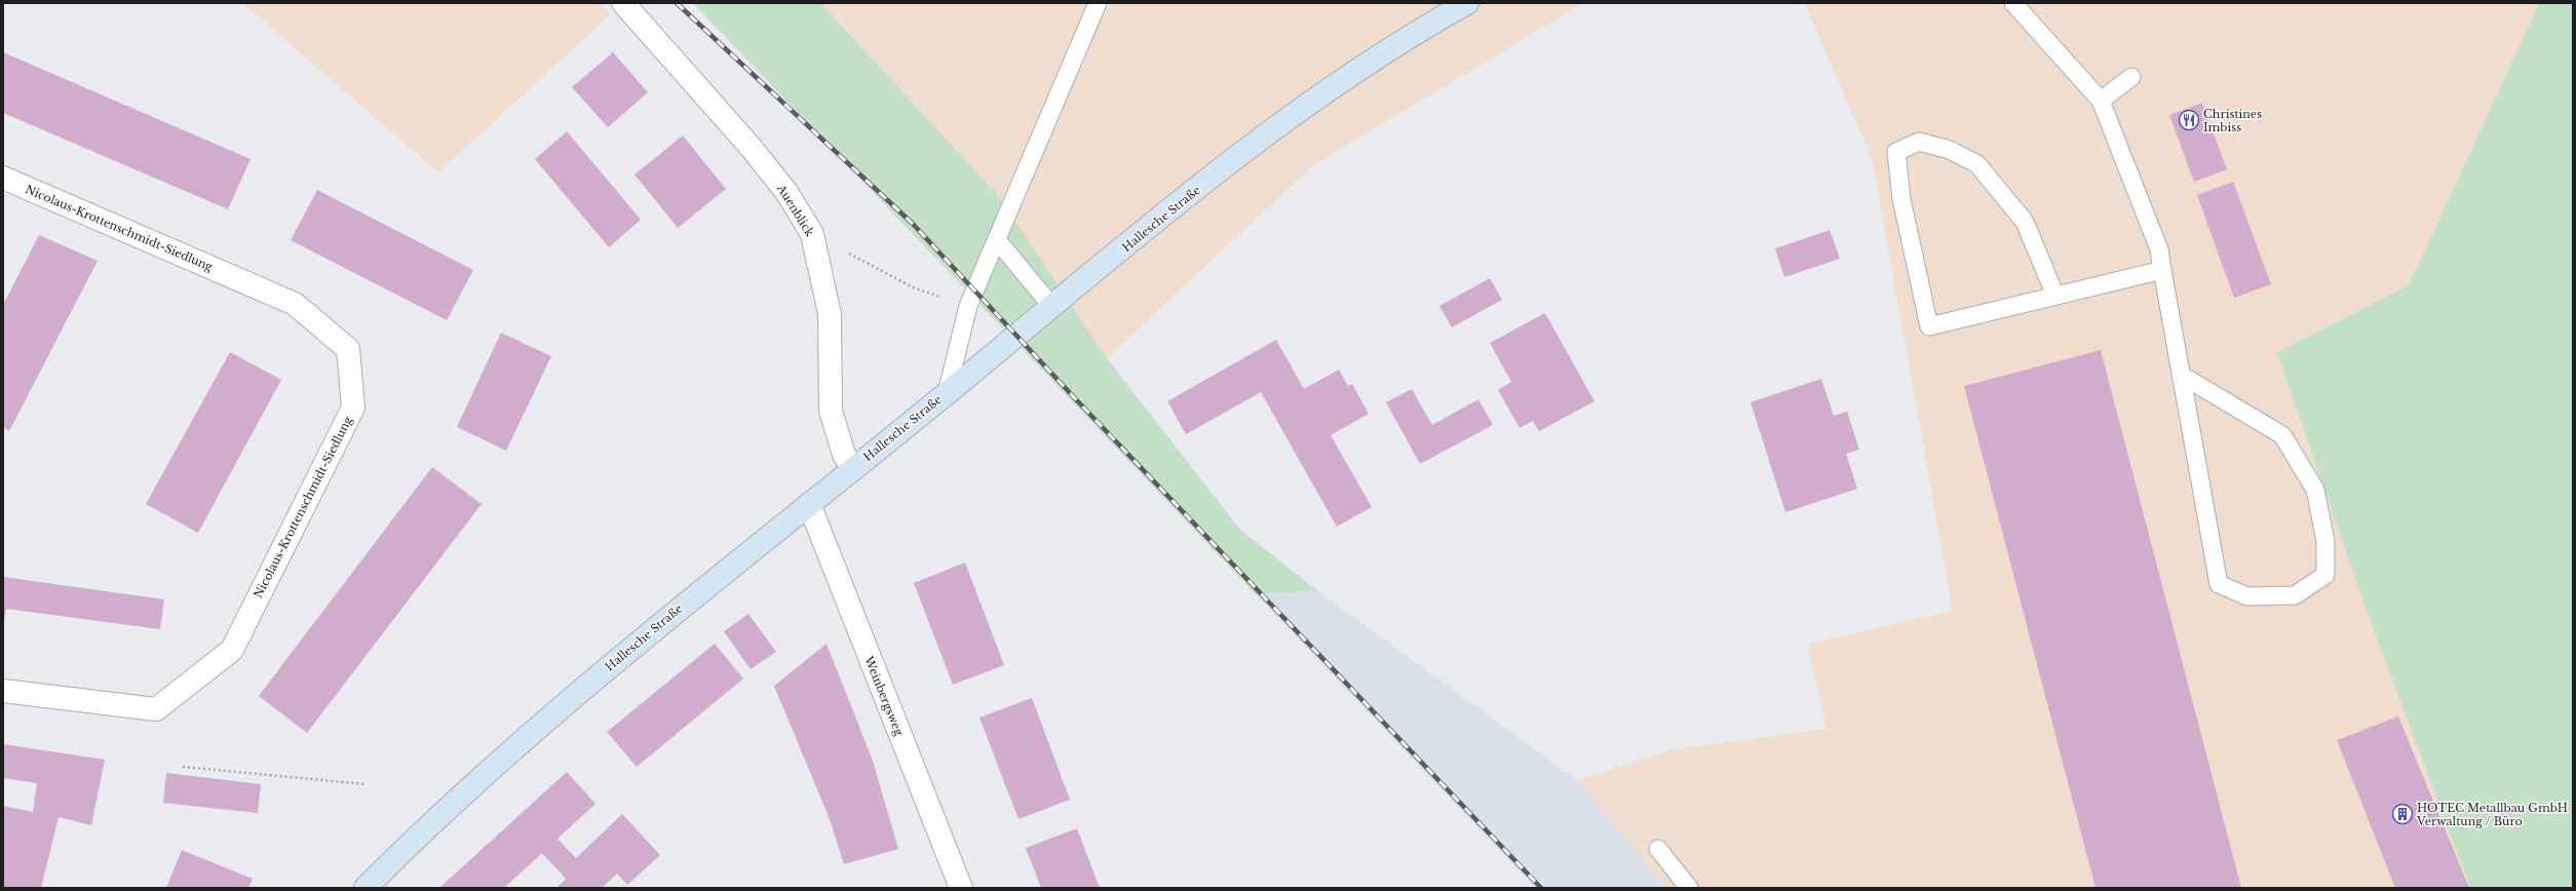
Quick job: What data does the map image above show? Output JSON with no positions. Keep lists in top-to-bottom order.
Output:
{
  "streets": {
    "main road": ["Hallesche Straße"],
    "street": ["Auenblick", "Nicolaus-Krottenschmidt-Siedlung", "Weinbergsweg"]
  },
  "crossings": [
    ["Auenblick", "Hallesche Straße"],
    ["Hallesche Straße", "Weinbergsweg"]
  ],
  "places": {
    "restaurant": ["Christines Imbiss"],
    "building": ["HOTEC Metallbau GmbH Verwaltung / Büro"]
  }
}
